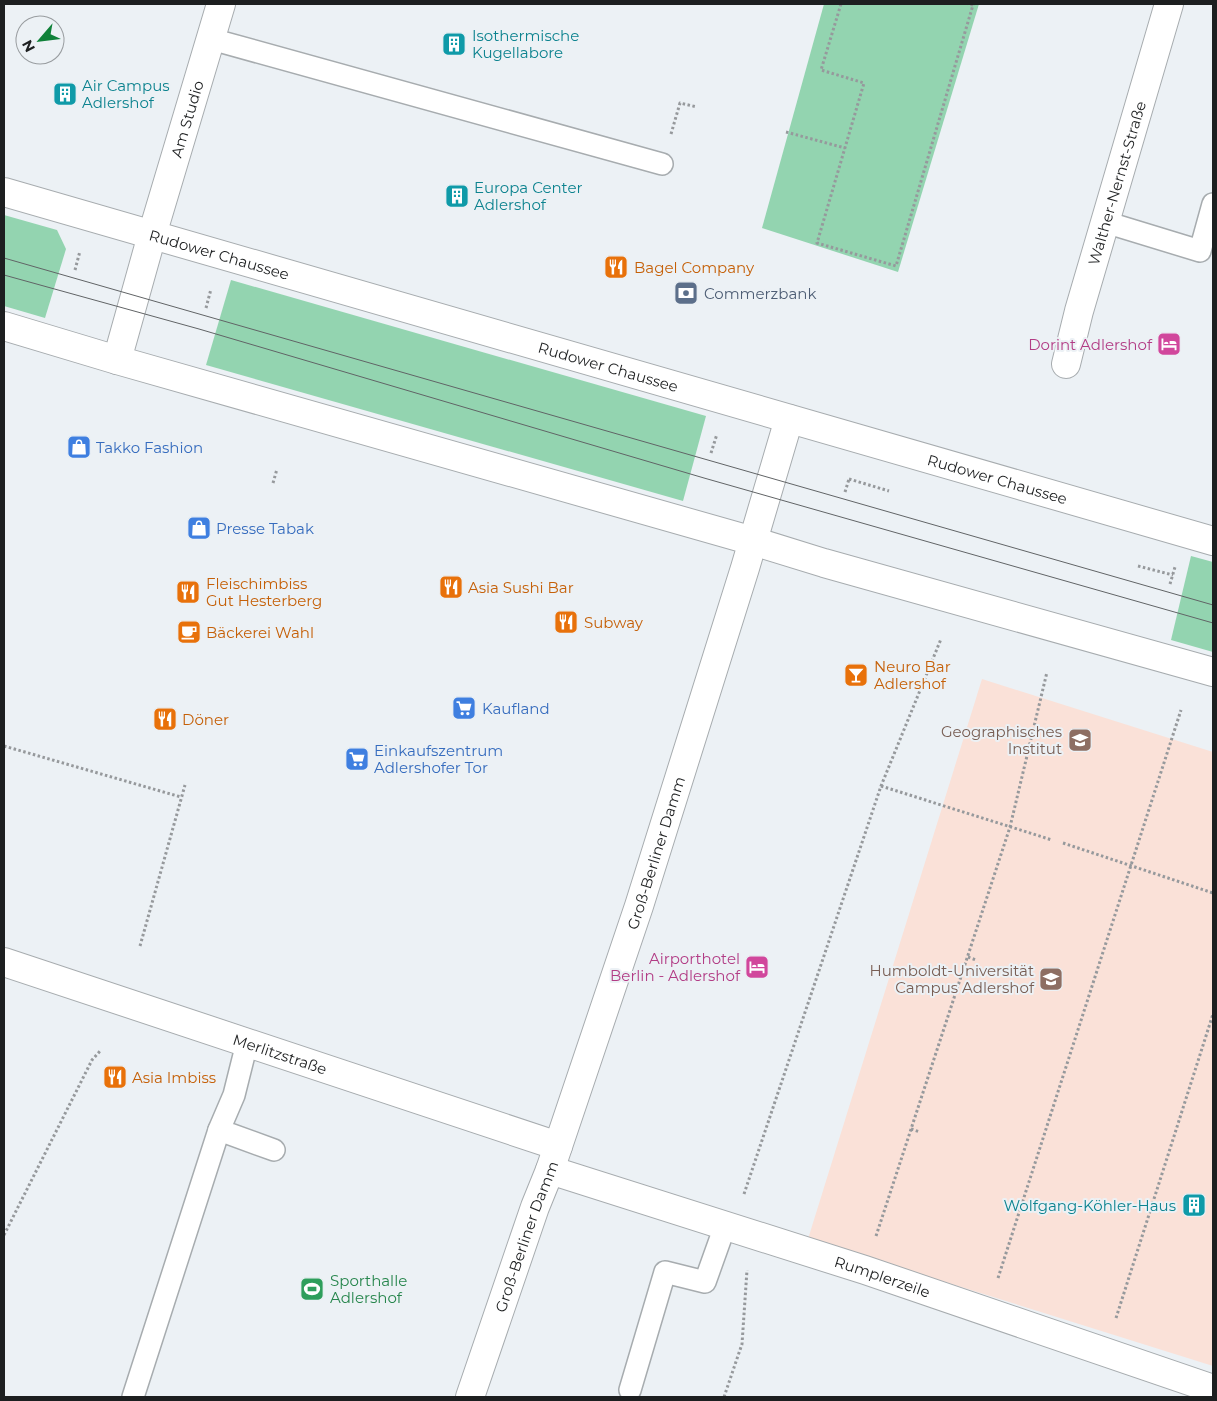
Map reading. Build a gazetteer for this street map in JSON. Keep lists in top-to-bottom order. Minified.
{"streets":{"main road":["Am Studio","Walther-Nernst-Straße","Rudower Chaussee","Groß-Berliner Damm","Merlitzstraße","Rumplerzeile"]},"crossings":[["Am Studio","Rudower Chaussee"],["Rudower Chaussee","Groß-Berliner Damm"],["Groß-Berliner Damm","Merlitzstraße"],["Groß-Berliner Damm","Rumplerzeile"],["Merlitzstraße","Rumplerzeile"]],"places":{"building":["Isothermische Kugellabore","Air Campus Adlershof","Europa Center Adlershof","Wolfgang-Köhler-Haus"],"restaurant":["Bagel Company","Asia Sushi Bar","Fleischimbiss Gut Hesterberg","Subway","Döner","Asia Imbiss"],"bank":["Commerzbank"],"hotel":["Dorint Adlershof","Airporthotel Berlin - Adlershof"],"shop":["Takko Fashion","Presse Tabak"],"cafe":["Bäckerei Wahl"],"bar":["Neuro Bar Adlershof"],"supermarket":["Kaufland","Einkaufszentrum Adlershofer Tor"],"school or university":["Geographisches Institut","Humboldt-Universität Campus Adlershof"],"sports":["Sporthalle Adlershof"]},"north":"bottom left"}
